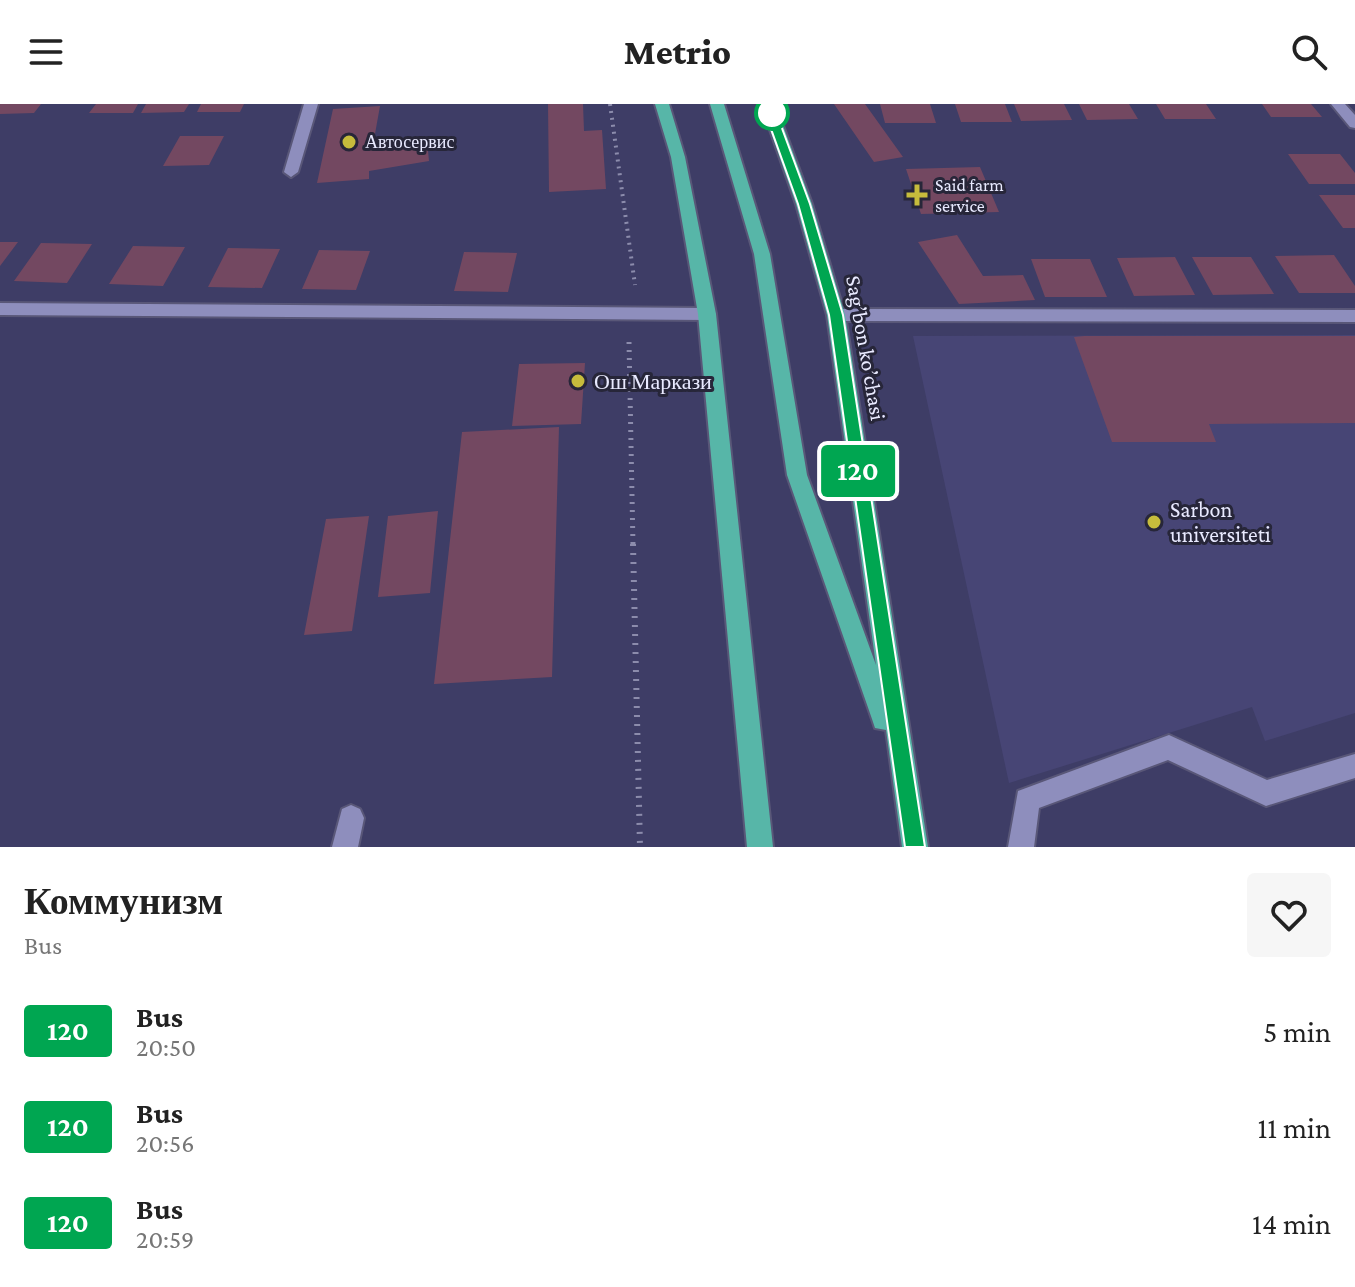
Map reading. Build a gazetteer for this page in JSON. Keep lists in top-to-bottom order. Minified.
{"streets":{"main road":["Sag’bon ko’chasi"]},"places":{"other":["Автосервис","Ош Маркази","Sarbon universiteti"],"health":["Said farm service"]},"lines":["bus line 120"],"page":{"header":"Metrio","on_map":"120","heading":["Коммунизм","Bus"],"list":[{"mark":"120","name":"Bus","note":"20:50","value":"5 min"},{"mark":"120","name":"Bus","note":"20:56","value":"11 min"},{"mark":"120","name":"Bus","note":"20:59","value":"14 min"}]}}
